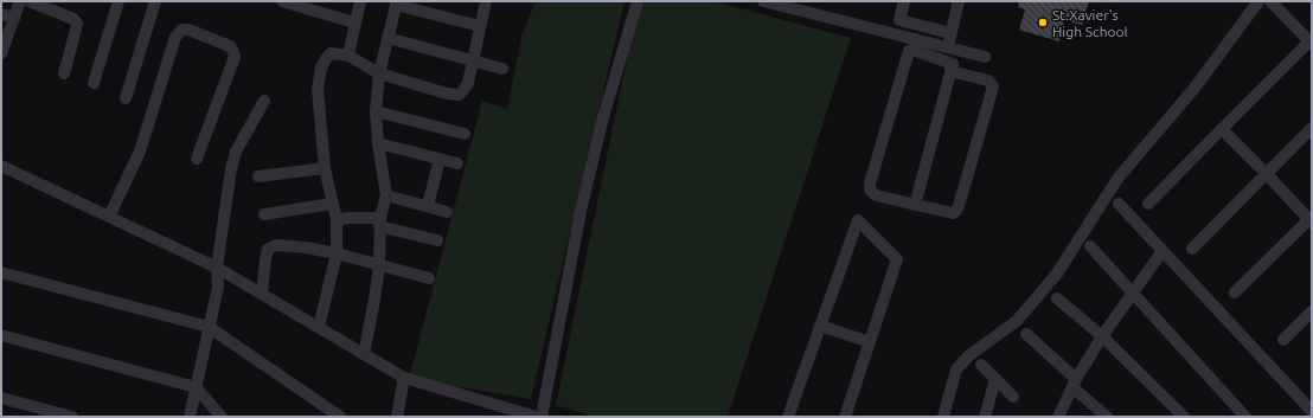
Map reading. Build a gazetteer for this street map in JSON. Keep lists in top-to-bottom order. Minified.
{"places":["St.Xavier's High School"]}
